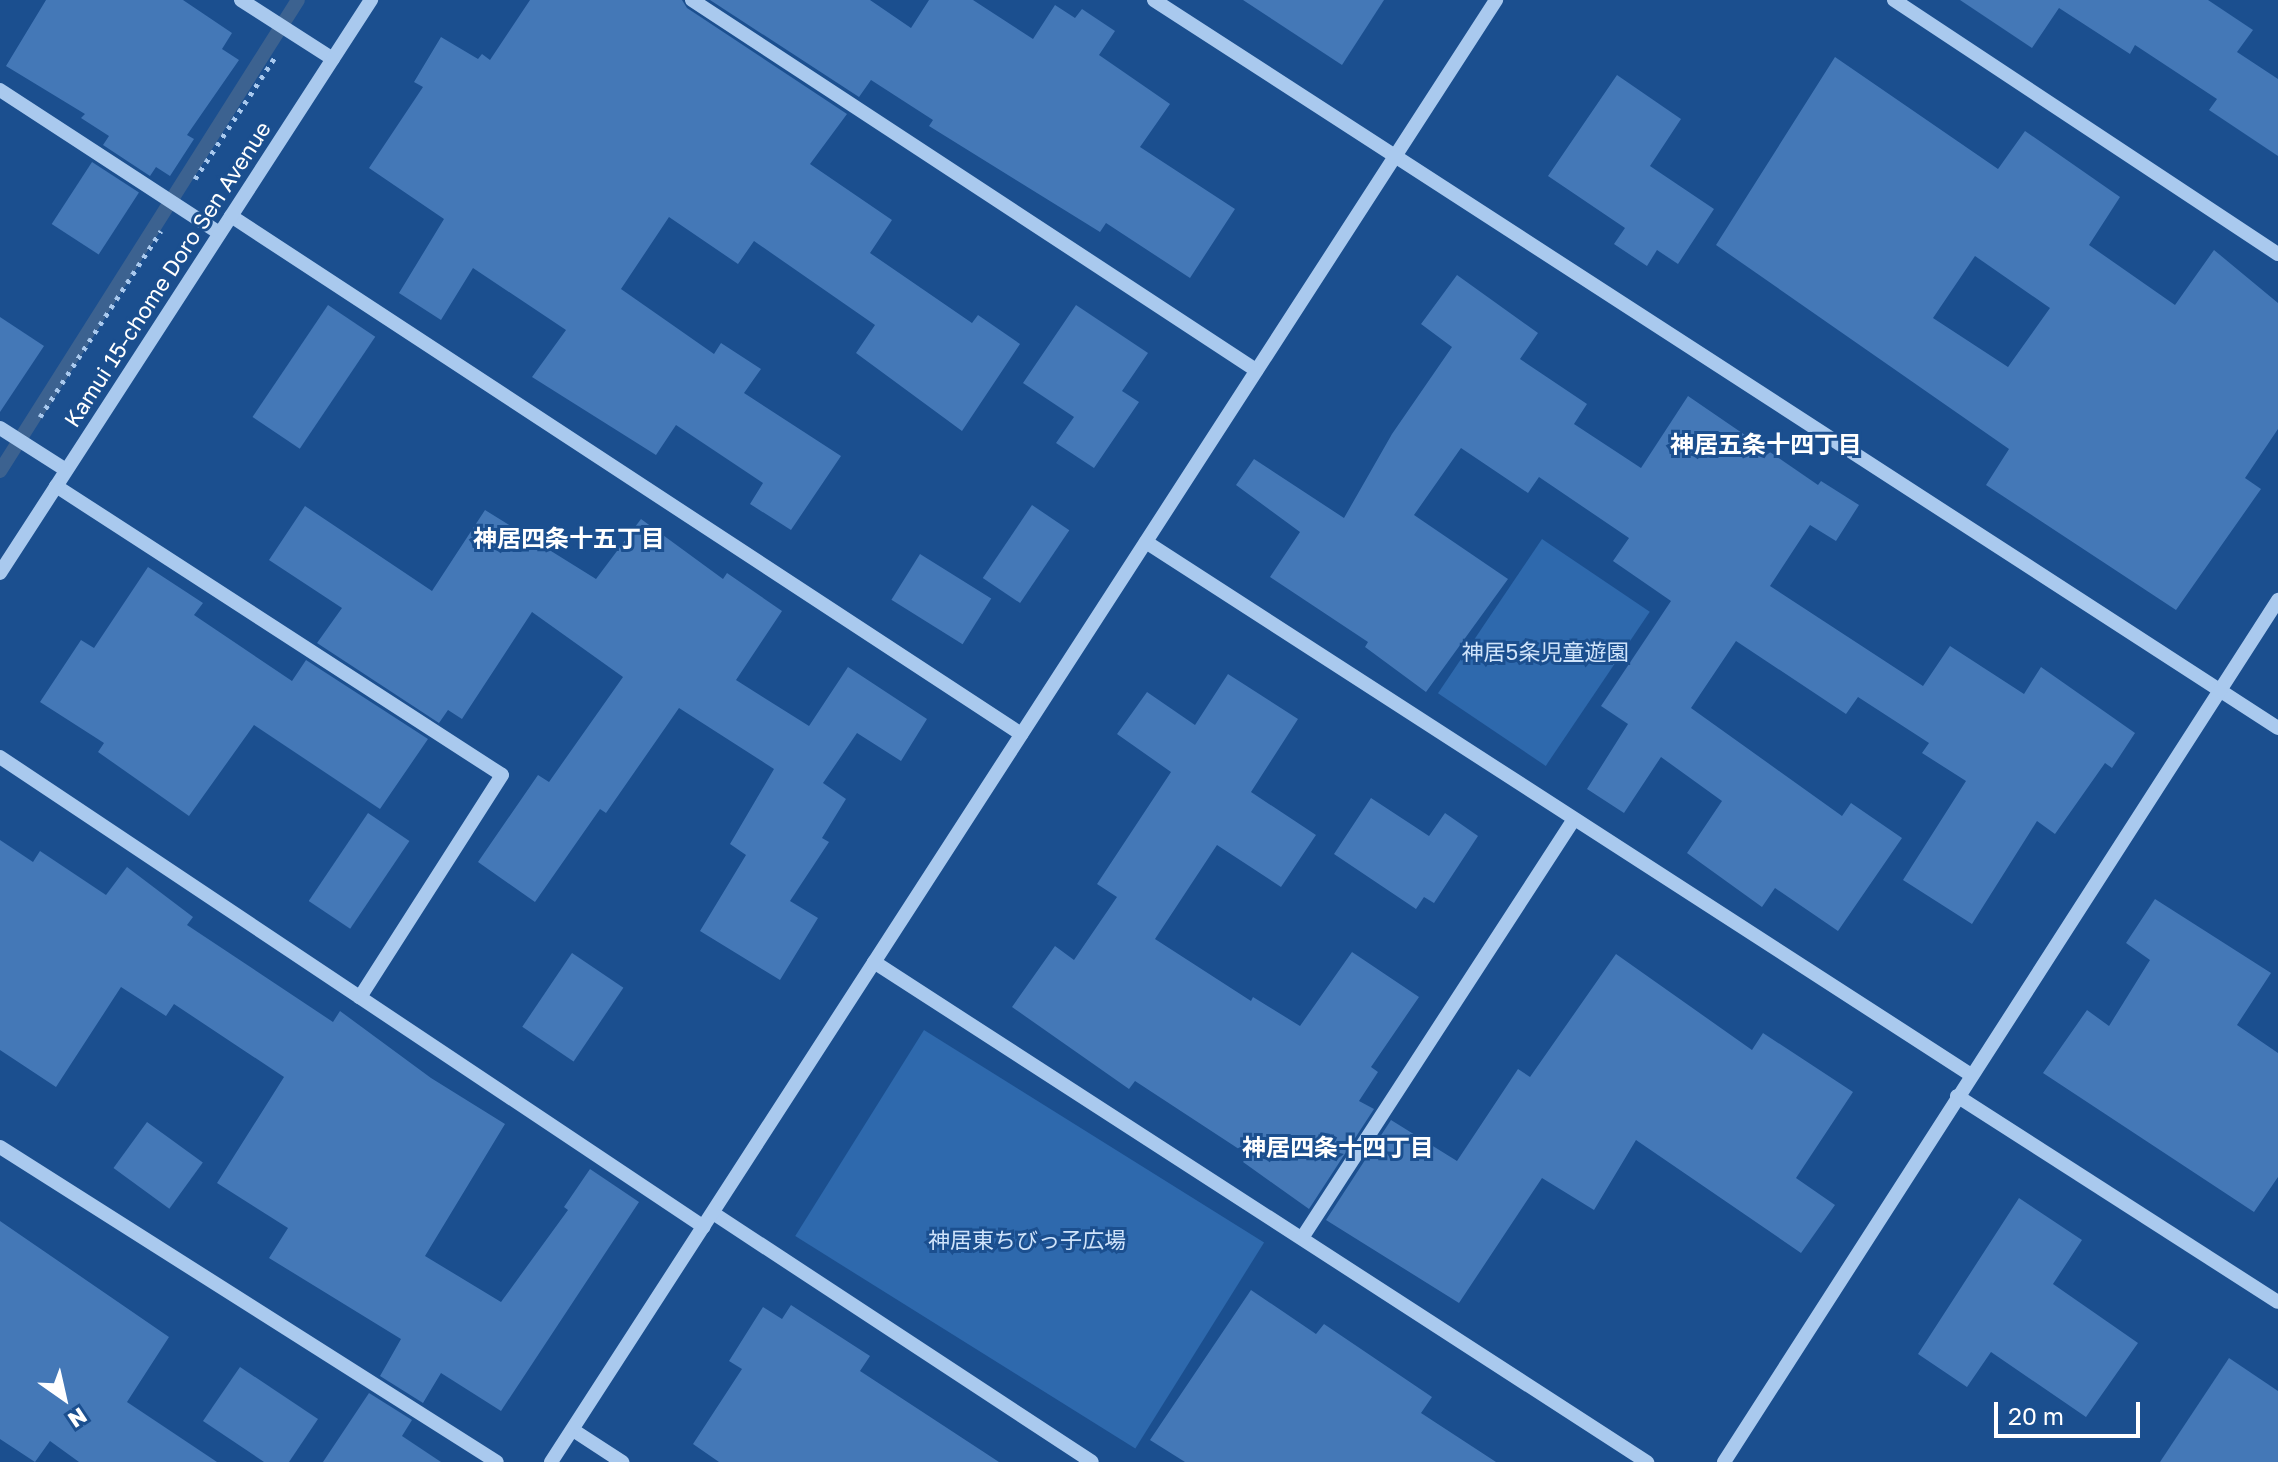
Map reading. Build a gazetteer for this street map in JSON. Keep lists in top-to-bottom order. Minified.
{"streets":{"street":["Kamui 15-chome Doro Sen Avenue"]},"districts":["神居五条十四丁目","神居四条十五丁目","神居四条十四丁目"],"parks":["神居5条児童遊園","神居東ちびっ子広場"],"scale_bar":"20 m","north":"bottom right"}
